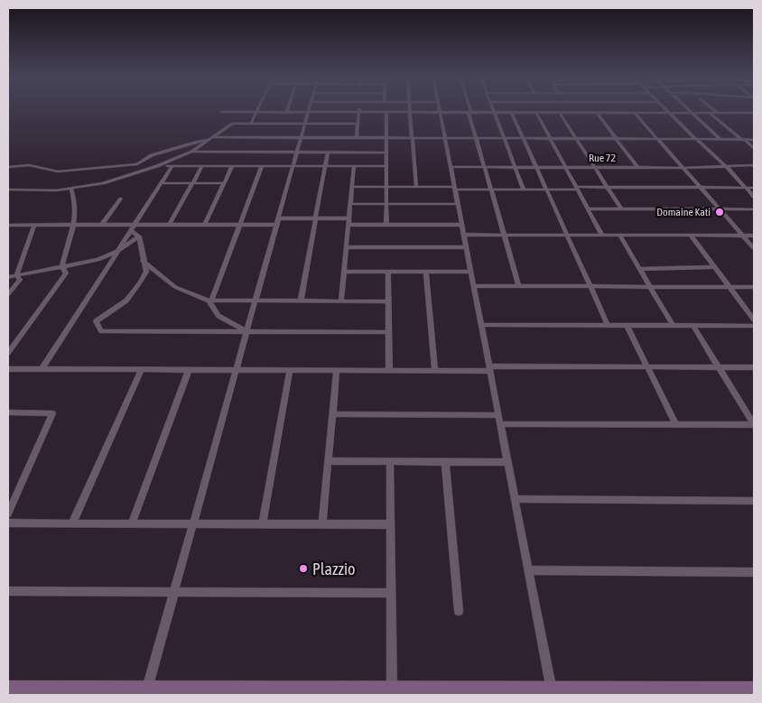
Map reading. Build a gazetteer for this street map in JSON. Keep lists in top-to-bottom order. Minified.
{"streets":{"street":["Rue 72"]},"places":["Domaine Kati","Plazzio"]}
